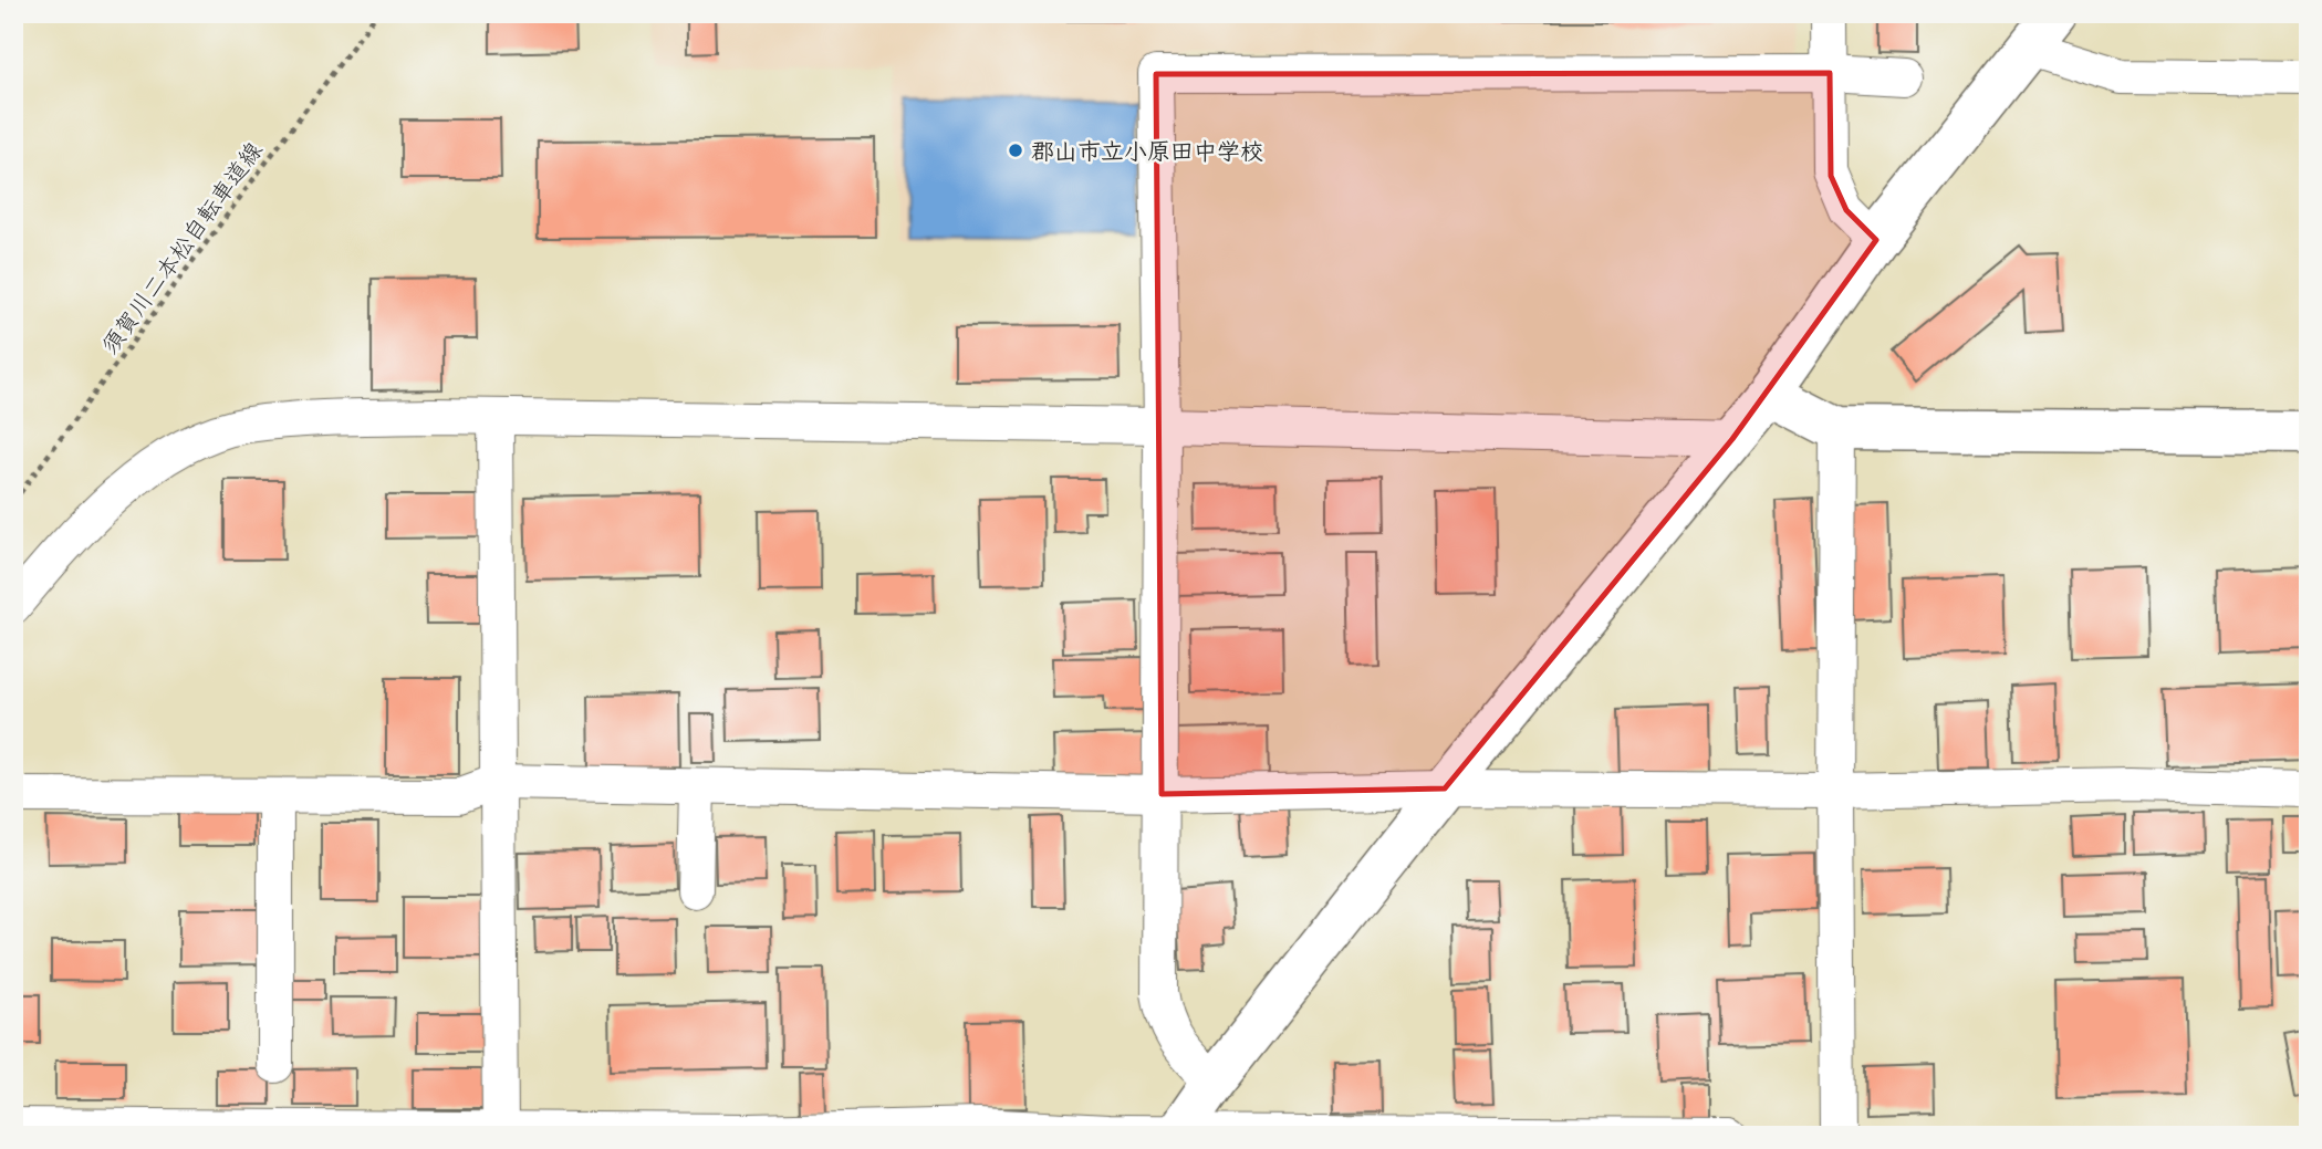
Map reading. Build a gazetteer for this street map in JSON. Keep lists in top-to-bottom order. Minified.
{"streets":{"path":["須賀川二本松自転車道線"]},"places":["郡山市立小原田中学校"]}
